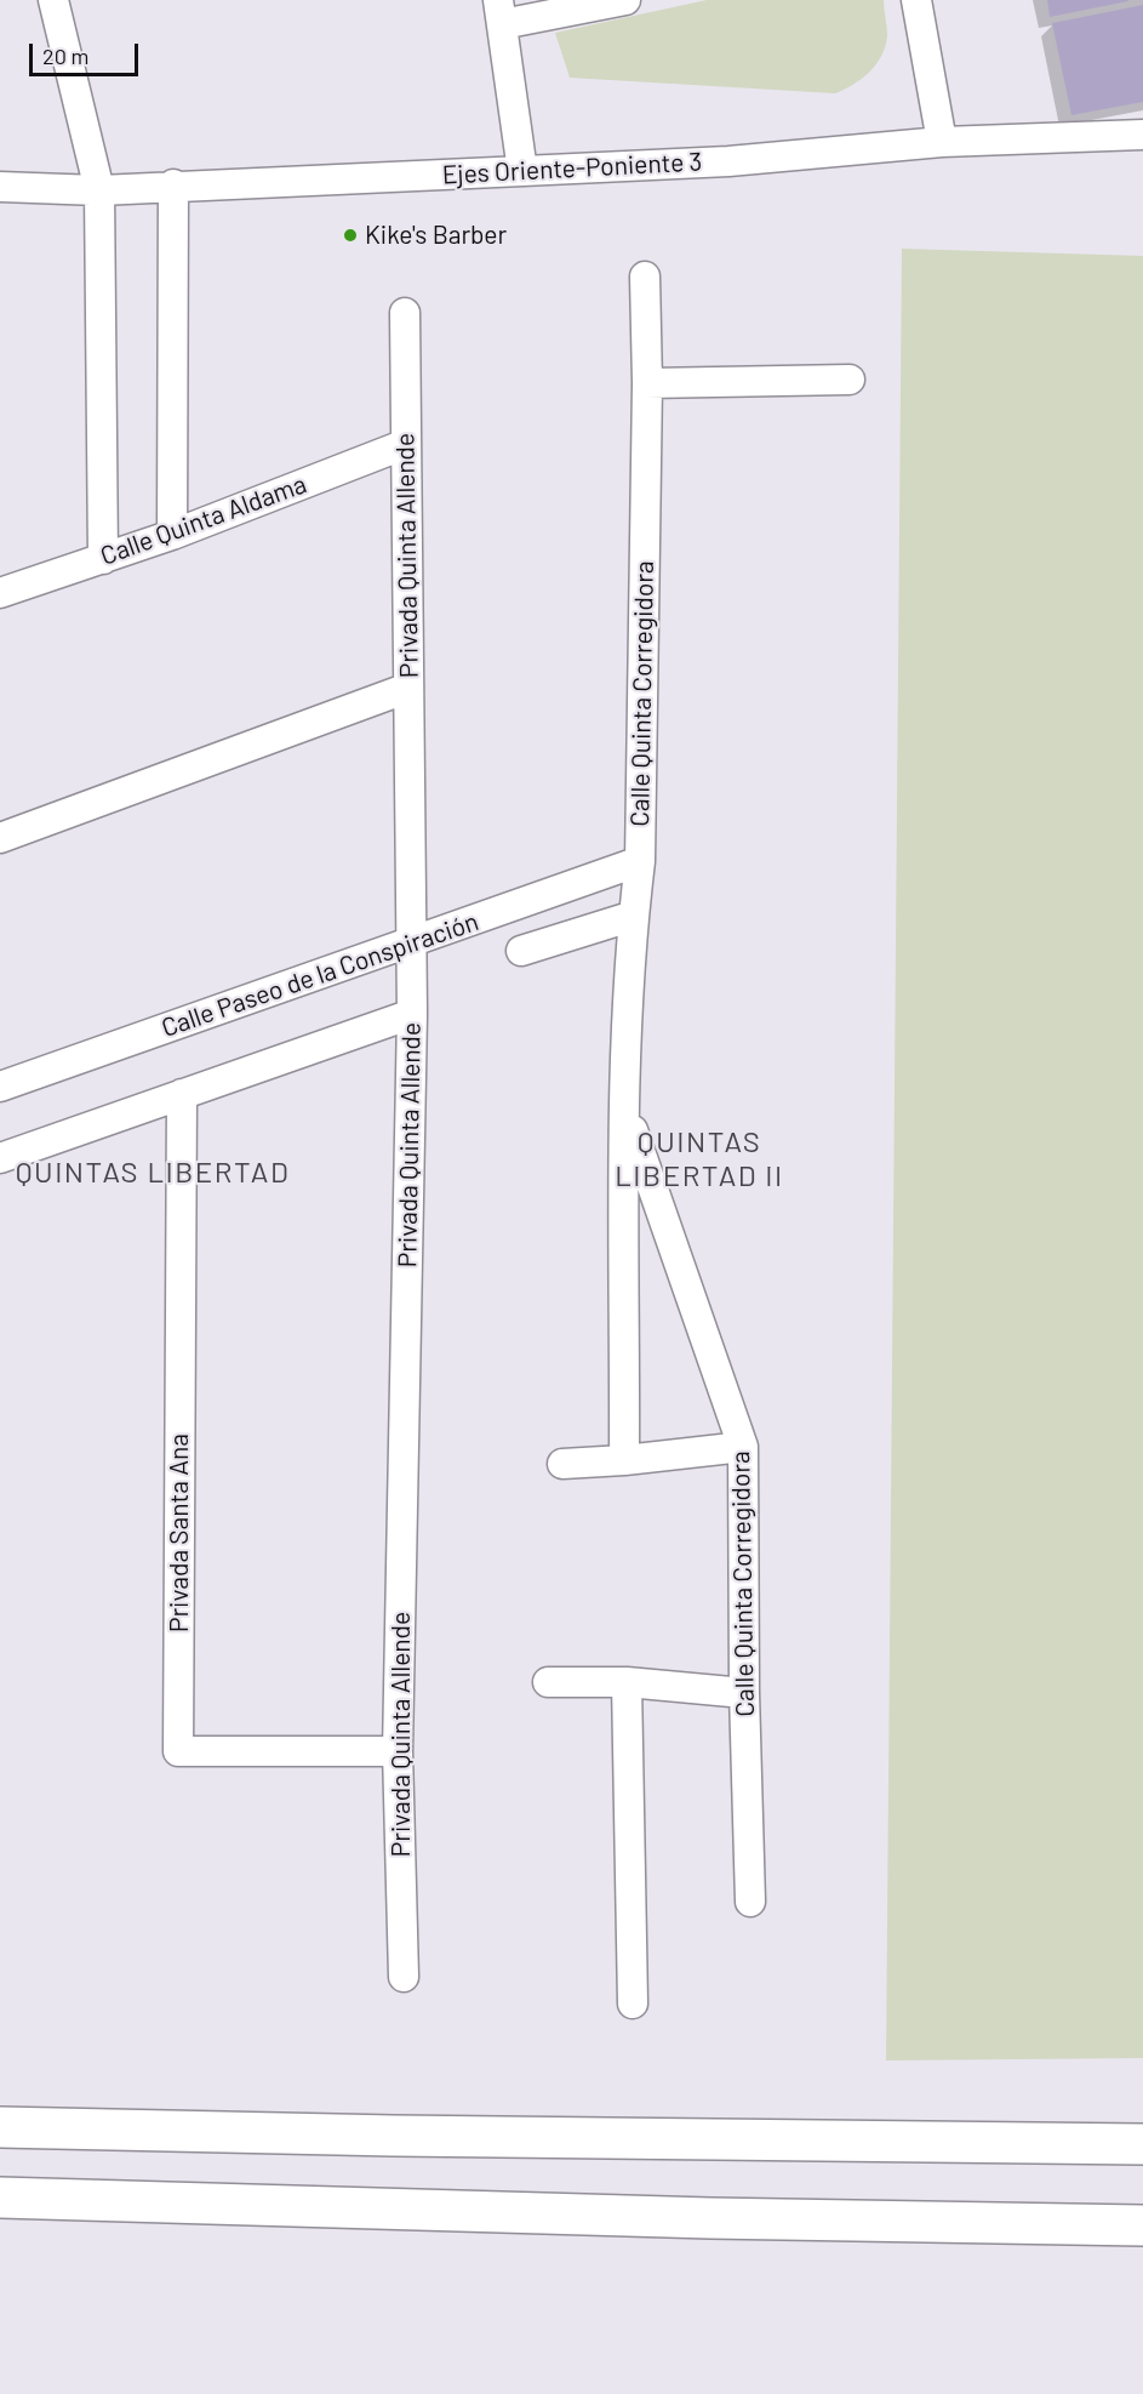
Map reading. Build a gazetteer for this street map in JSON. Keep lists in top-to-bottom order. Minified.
{"streets":{"street":["Ejes Oriente-Poniente 3","Calle Quinta Aldama","Privada Quinta Allende","Calle Quinta Corregidora","Calle Paseo de la Conspiración","Privada Santa Ana"]},"crossings":[["Calle Quinta Aldama","Privada Quinta Allende"],["Privada Quinta Allende","Calle Paseo de la Conspiración"],["Privada Quinta Allende","Privada Santa Ana"],["Calle Quinta Corregidora","Calle Paseo de la Conspiración"]],"districts":["QUINTAS LIBERTAD II","QUINTAS LIBERTAD"],"places":["Kike's Barber"],"scale_bar":"20 m"}
